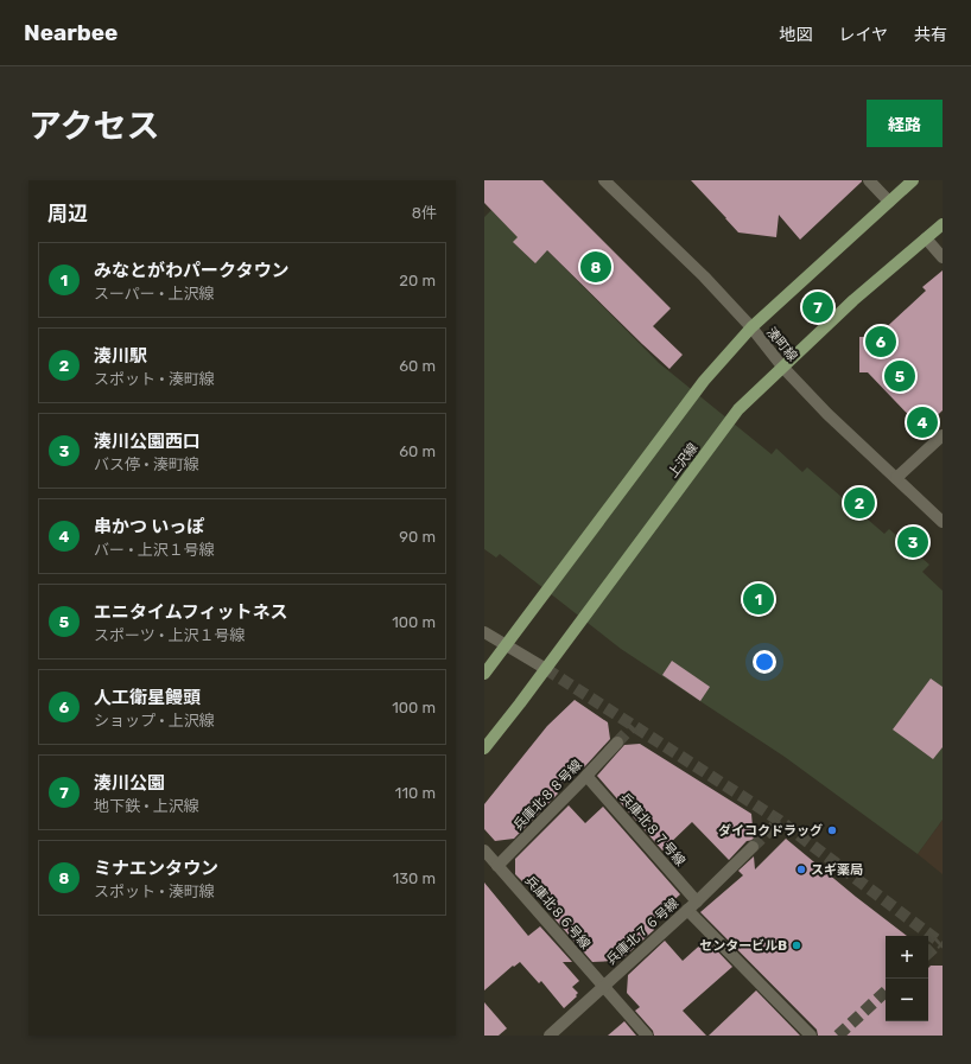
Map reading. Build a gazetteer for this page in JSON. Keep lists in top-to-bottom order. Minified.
{"streets":{"main road":["上沢線"],"street":["湊町線","兵庫北８８号線","兵庫北８７号線","兵庫北８６号線","兵庫北７６号線"]},"crossings":[["湊町線","上沢線"],["兵庫北８８号線","兵庫北８７号線"],["兵庫北８８号線","兵庫北８６号線"],["兵庫北８７号線","兵庫北７６号線"],["兵庫北８６号線","兵庫北７６号線"]],"places":["ダイコクドラッグ","スギ薬局","センタービルB"],"page":{"header":"Nearbee","nav":["地図","レイヤ","共有"],"title":"アクセス","buttons":"経路","heading":["周辺","8件"],"list":[{"mark":"1","name":"みなとがわパークタウン","note":"スーパー · 上沢線","value":"20 m"},{"mark":"2","name":"湊川駅","note":"スポット · 湊町線","value":"60 m"},{"mark":"3","name":"湊川公園西口","note":"バス停 · 湊町線","value":"60 m"},{"mark":"4","name":"串かつ いっぽ","note":"バー · 上沢１号線","value":"90 m"},{"mark":"5","name":"エニタイムフィットネス","note":"スポーツ · 上沢１号線","value":"100 m"},{"mark":"6","name":"人工衛星饅頭","note":"ショップ · 上沢線","value":"100 m"},{"mark":"7","name":"湊川公園","note":"地下鉄 · 上沢線","value":"110 m"},{"mark":"8","name":"ミナエンタウン","note":"スポット · 湊町線","value":"130 m"}],"pins":["8","7","6","5","4","2","3","1"],"map_buttons":["+","−"]}}
